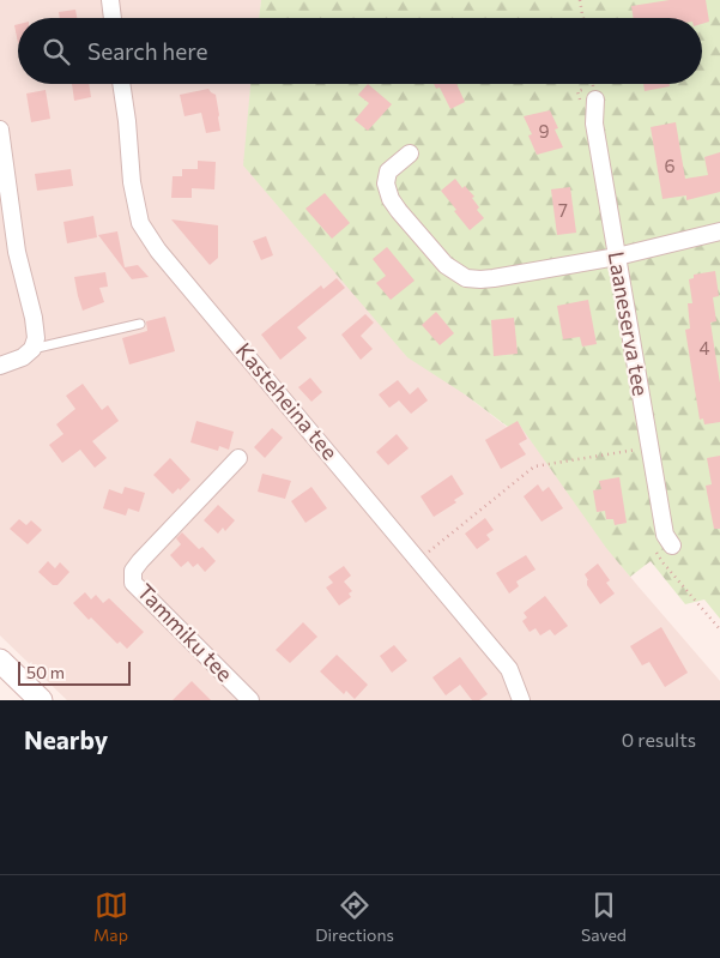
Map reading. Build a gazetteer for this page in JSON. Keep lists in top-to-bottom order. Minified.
{"streets":{"street":["Laaneserva tee","Kasteheina tee","Tammiku tee"]},"house_numbers":["9","6","7","4"],"scale_bar":"50 m","page":{"search":"Search here","scale":"50 m","heading":["Nearby","0 results"],"nav":["Map","Directions","Saved"]}}
